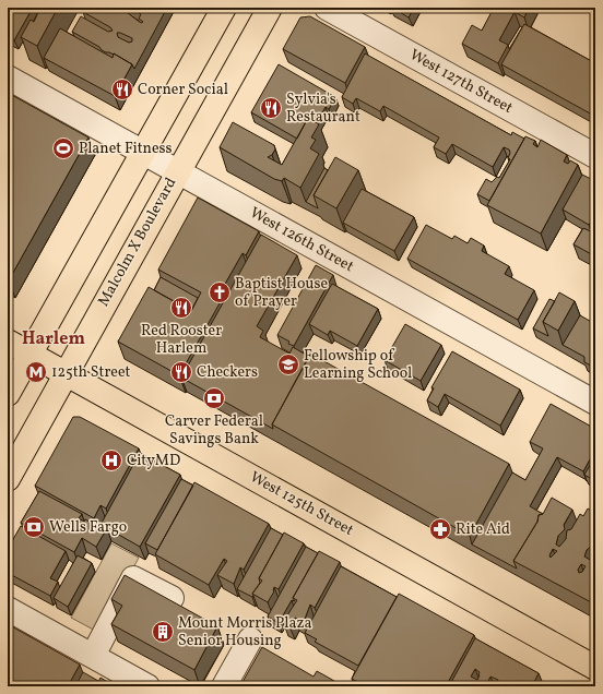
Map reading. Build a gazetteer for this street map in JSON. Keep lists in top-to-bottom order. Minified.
{"streets":{"main road":["Malcolm X Boulevard","West 125th Street"],"street":["West 127th Street","West 126th Street"]},"crossings":[["West 126th Street","Malcolm X Boulevard"],["Malcolm X Boulevard","West 125th Street"]],"districts":["Harlem"],"places":{"restaurant":["Corner Social","Sylvia's Restaurant","Red Rooster Harlem","Checkers"],"sports":["Planet Fitness"],"church":["Baptist House of Prayer"],"school or university":["Fellowship of Learning School"],"metro station":["125th Street"],"bank":["Carver Federal Savings Bank","Wells Fargo"],"hospital":["CityMD"],"pharmacy":["Rite Aid"],"building":["Mount Morris Plaza Senior Housing"]}}
